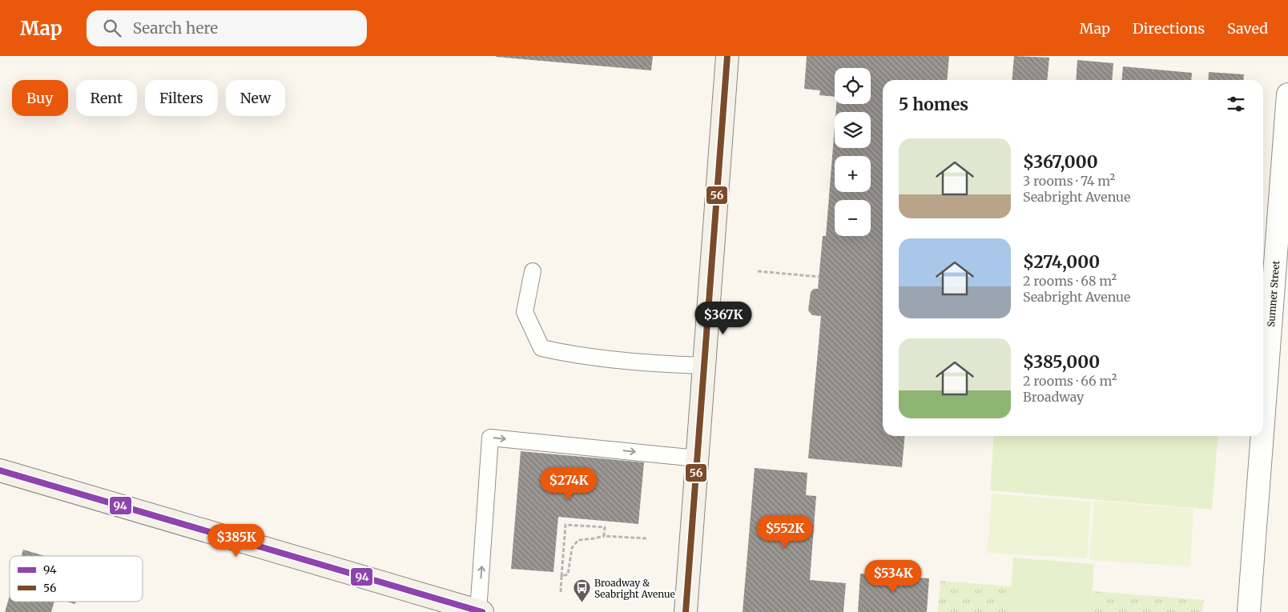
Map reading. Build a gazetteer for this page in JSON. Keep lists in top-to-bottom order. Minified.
{"streets":{"street":["Sumner Street"]},"places":{"bus stop":["Broadway & Seabright Avenue"]},"lines":["transit line 56","transit line 94"],"legend":["94","56"],"page":{"header":"Map","search":"Search here","nav":["Map","Directions","Saved"],"map_buttons":["+","−"],"chip":["Buy","Rent","Filters","New"],"heading":"5 homes","list":[{"name":"$367,000","note":"3 rooms · 74 m² · Seabright Avenue"},{"name":"$274,000","note":"2 rooms · 68 m² · Seabright Avenue"},{"name":"$385,000","note":"2 rooms · 66 m² · Broadway"}],"price":["$367K","$274K","$552K","$385K","$534K"]}}
